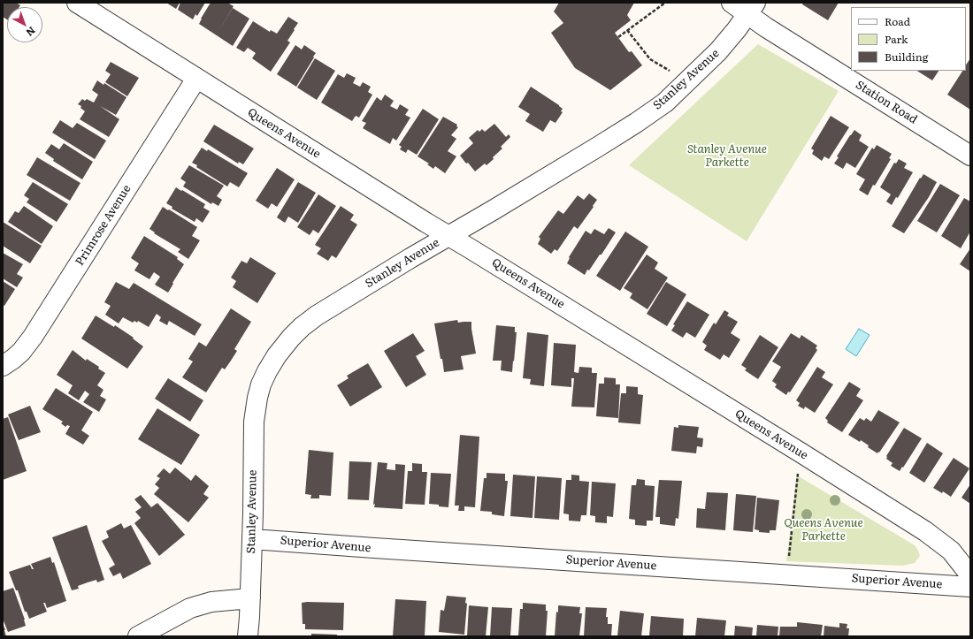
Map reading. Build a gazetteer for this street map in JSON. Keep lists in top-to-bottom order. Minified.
{"streets":{"street":["Stanley Avenue","Station Road","Queens Avenue","Primrose Avenue","Superior Avenue"]},"crossings":[["Stanley Avenue","Station Road"],["Stanley Avenue","Queens Avenue"],["Stanley Avenue","Superior Avenue"],["Queens Avenue","Primrose Avenue"]],"parks":["Stanley Avenue Parkette","Queens Avenue Parkette"],"legend":["Road","Park","Building"],"north":"bottom right"}
